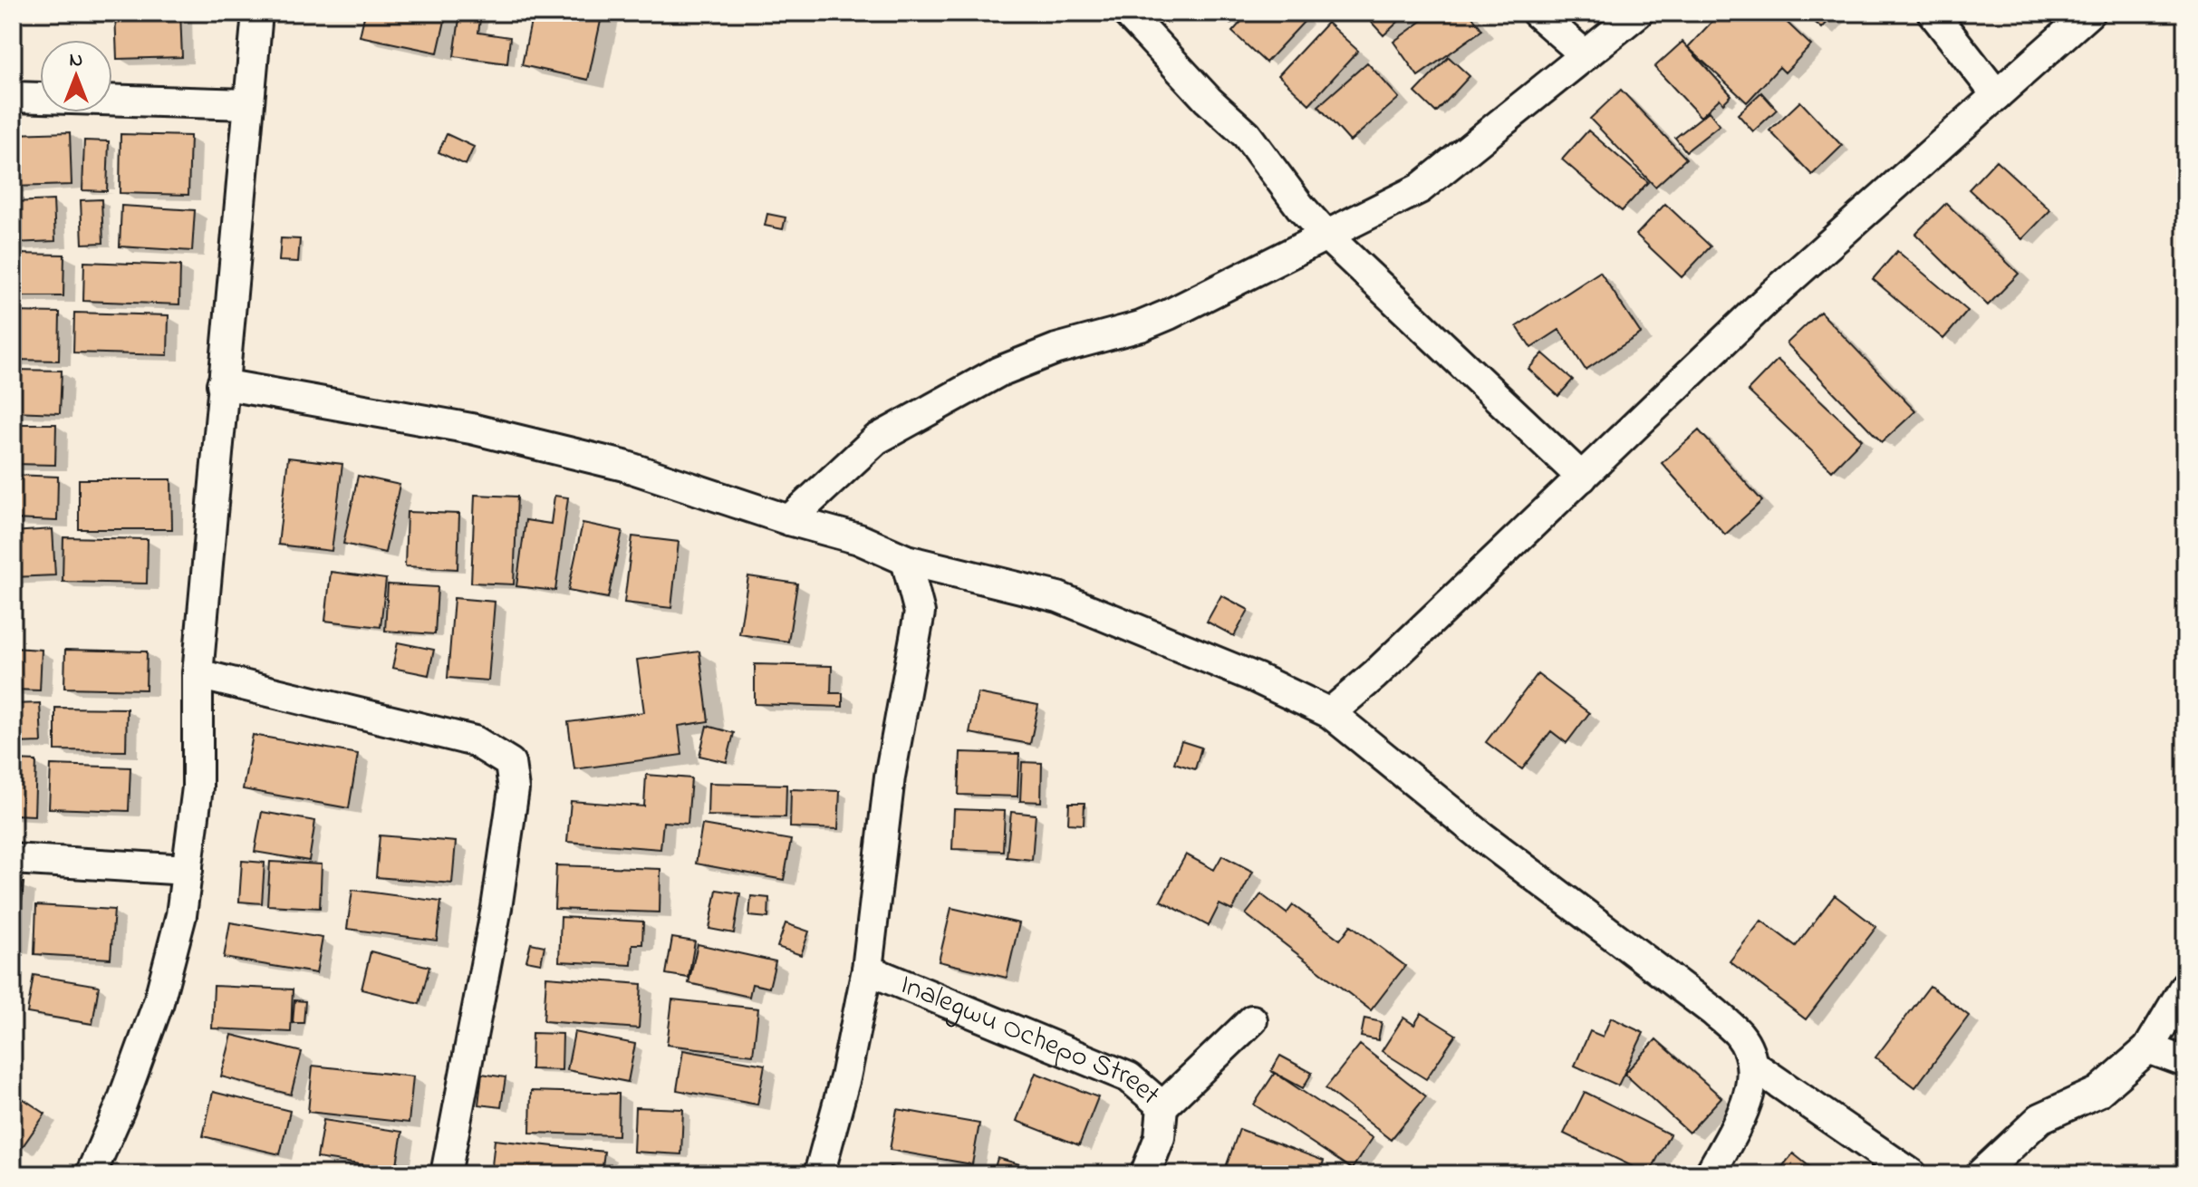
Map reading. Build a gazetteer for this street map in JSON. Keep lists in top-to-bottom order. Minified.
{"streets":{"street":["Inalegwu Ochepo Street"]},"north":"top"}
